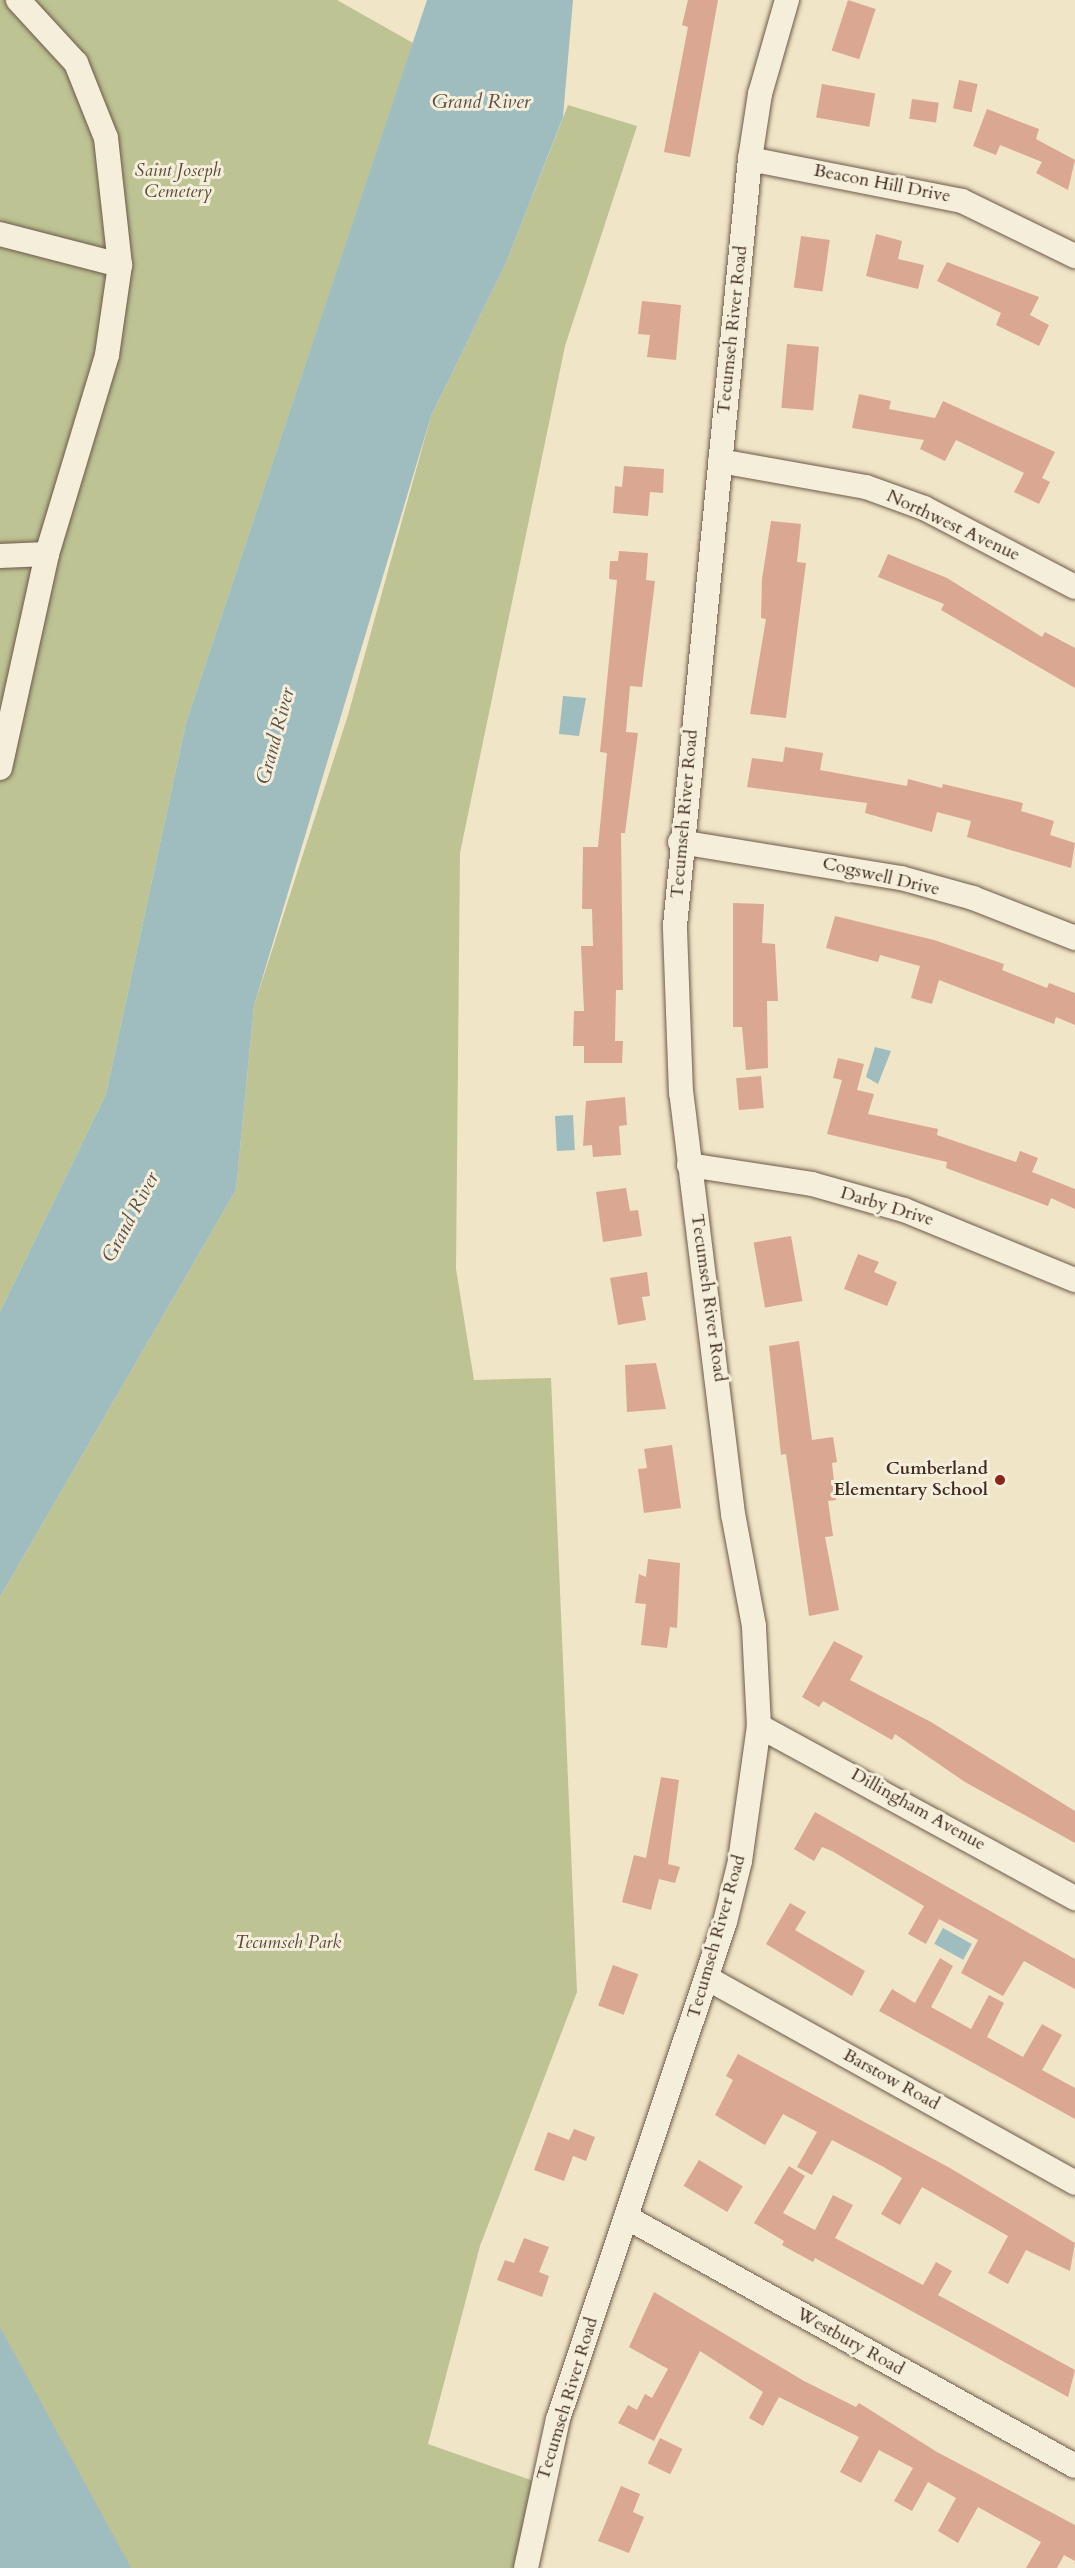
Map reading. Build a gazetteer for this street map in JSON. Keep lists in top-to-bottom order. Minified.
{"streets":{"street":["Beacon Hill Drive","Tecumseh River Road","Northwest Avenue","Cogswell Drive","Darby Drive","Dillingham Avenue","Barstow Road","Westbury Road"]},"crossings":[["Beacon Hill Drive","Tecumseh River Road"],["Tecumseh River Road","Northwest Avenue"],["Tecumseh River Road","Cogswell Drive"],["Tecumseh River Road","Darby Drive"],["Tecumseh River Road","Dillingham Avenue"],["Tecumseh River Road","Barstow Road"],["Tecumseh River Road","Westbury Road"]],"water":["Grand River"],"parks":["Saint Joseph Cemetery","Tecumseh Park"],"places":["Cumberland Elementary School"]}
